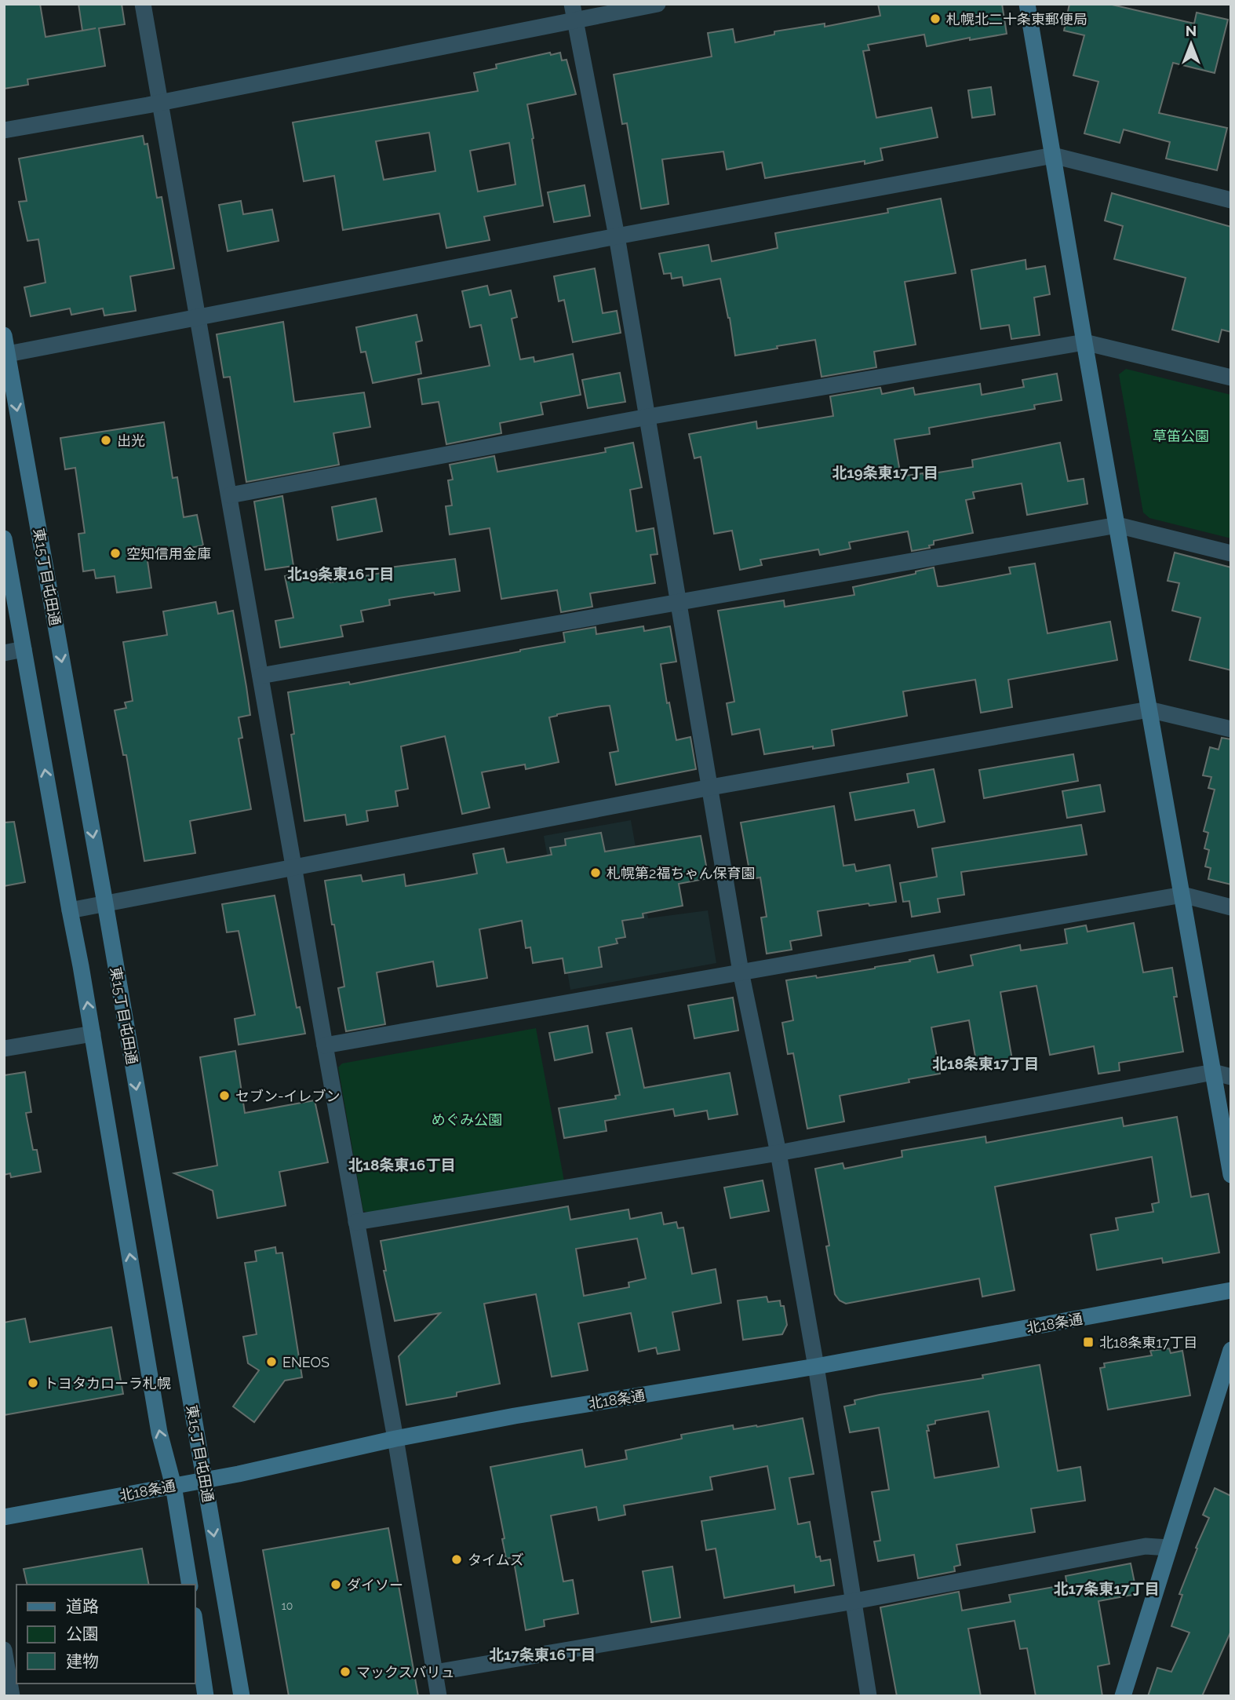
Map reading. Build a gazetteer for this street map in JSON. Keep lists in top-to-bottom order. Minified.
{"streets":{"street":["東15丁目屯田通","北18条通"]},"crossings":[["東15丁目屯田通","北18条通"]],"districts":["北19条東17丁目","北19条東16丁目","北18条東17丁目","北18条東16丁目","北17条東17丁目","北17条東16丁目"],"parks":["草笛公園","めぐみ公園"],"places":{"other":["札幌北二十条東郵便局","出光","空知信用金庫","札幌第2福ちゃん保育園","セブン-イレブン","ENEOS","トヨタカローラ札幌","タイムズ","ダイソー","マックスバリュ"],"transit":["北18条東17丁目"]},"house_numbers":["10"],"legend":["道路","公園","建物"],"north":"top"}
